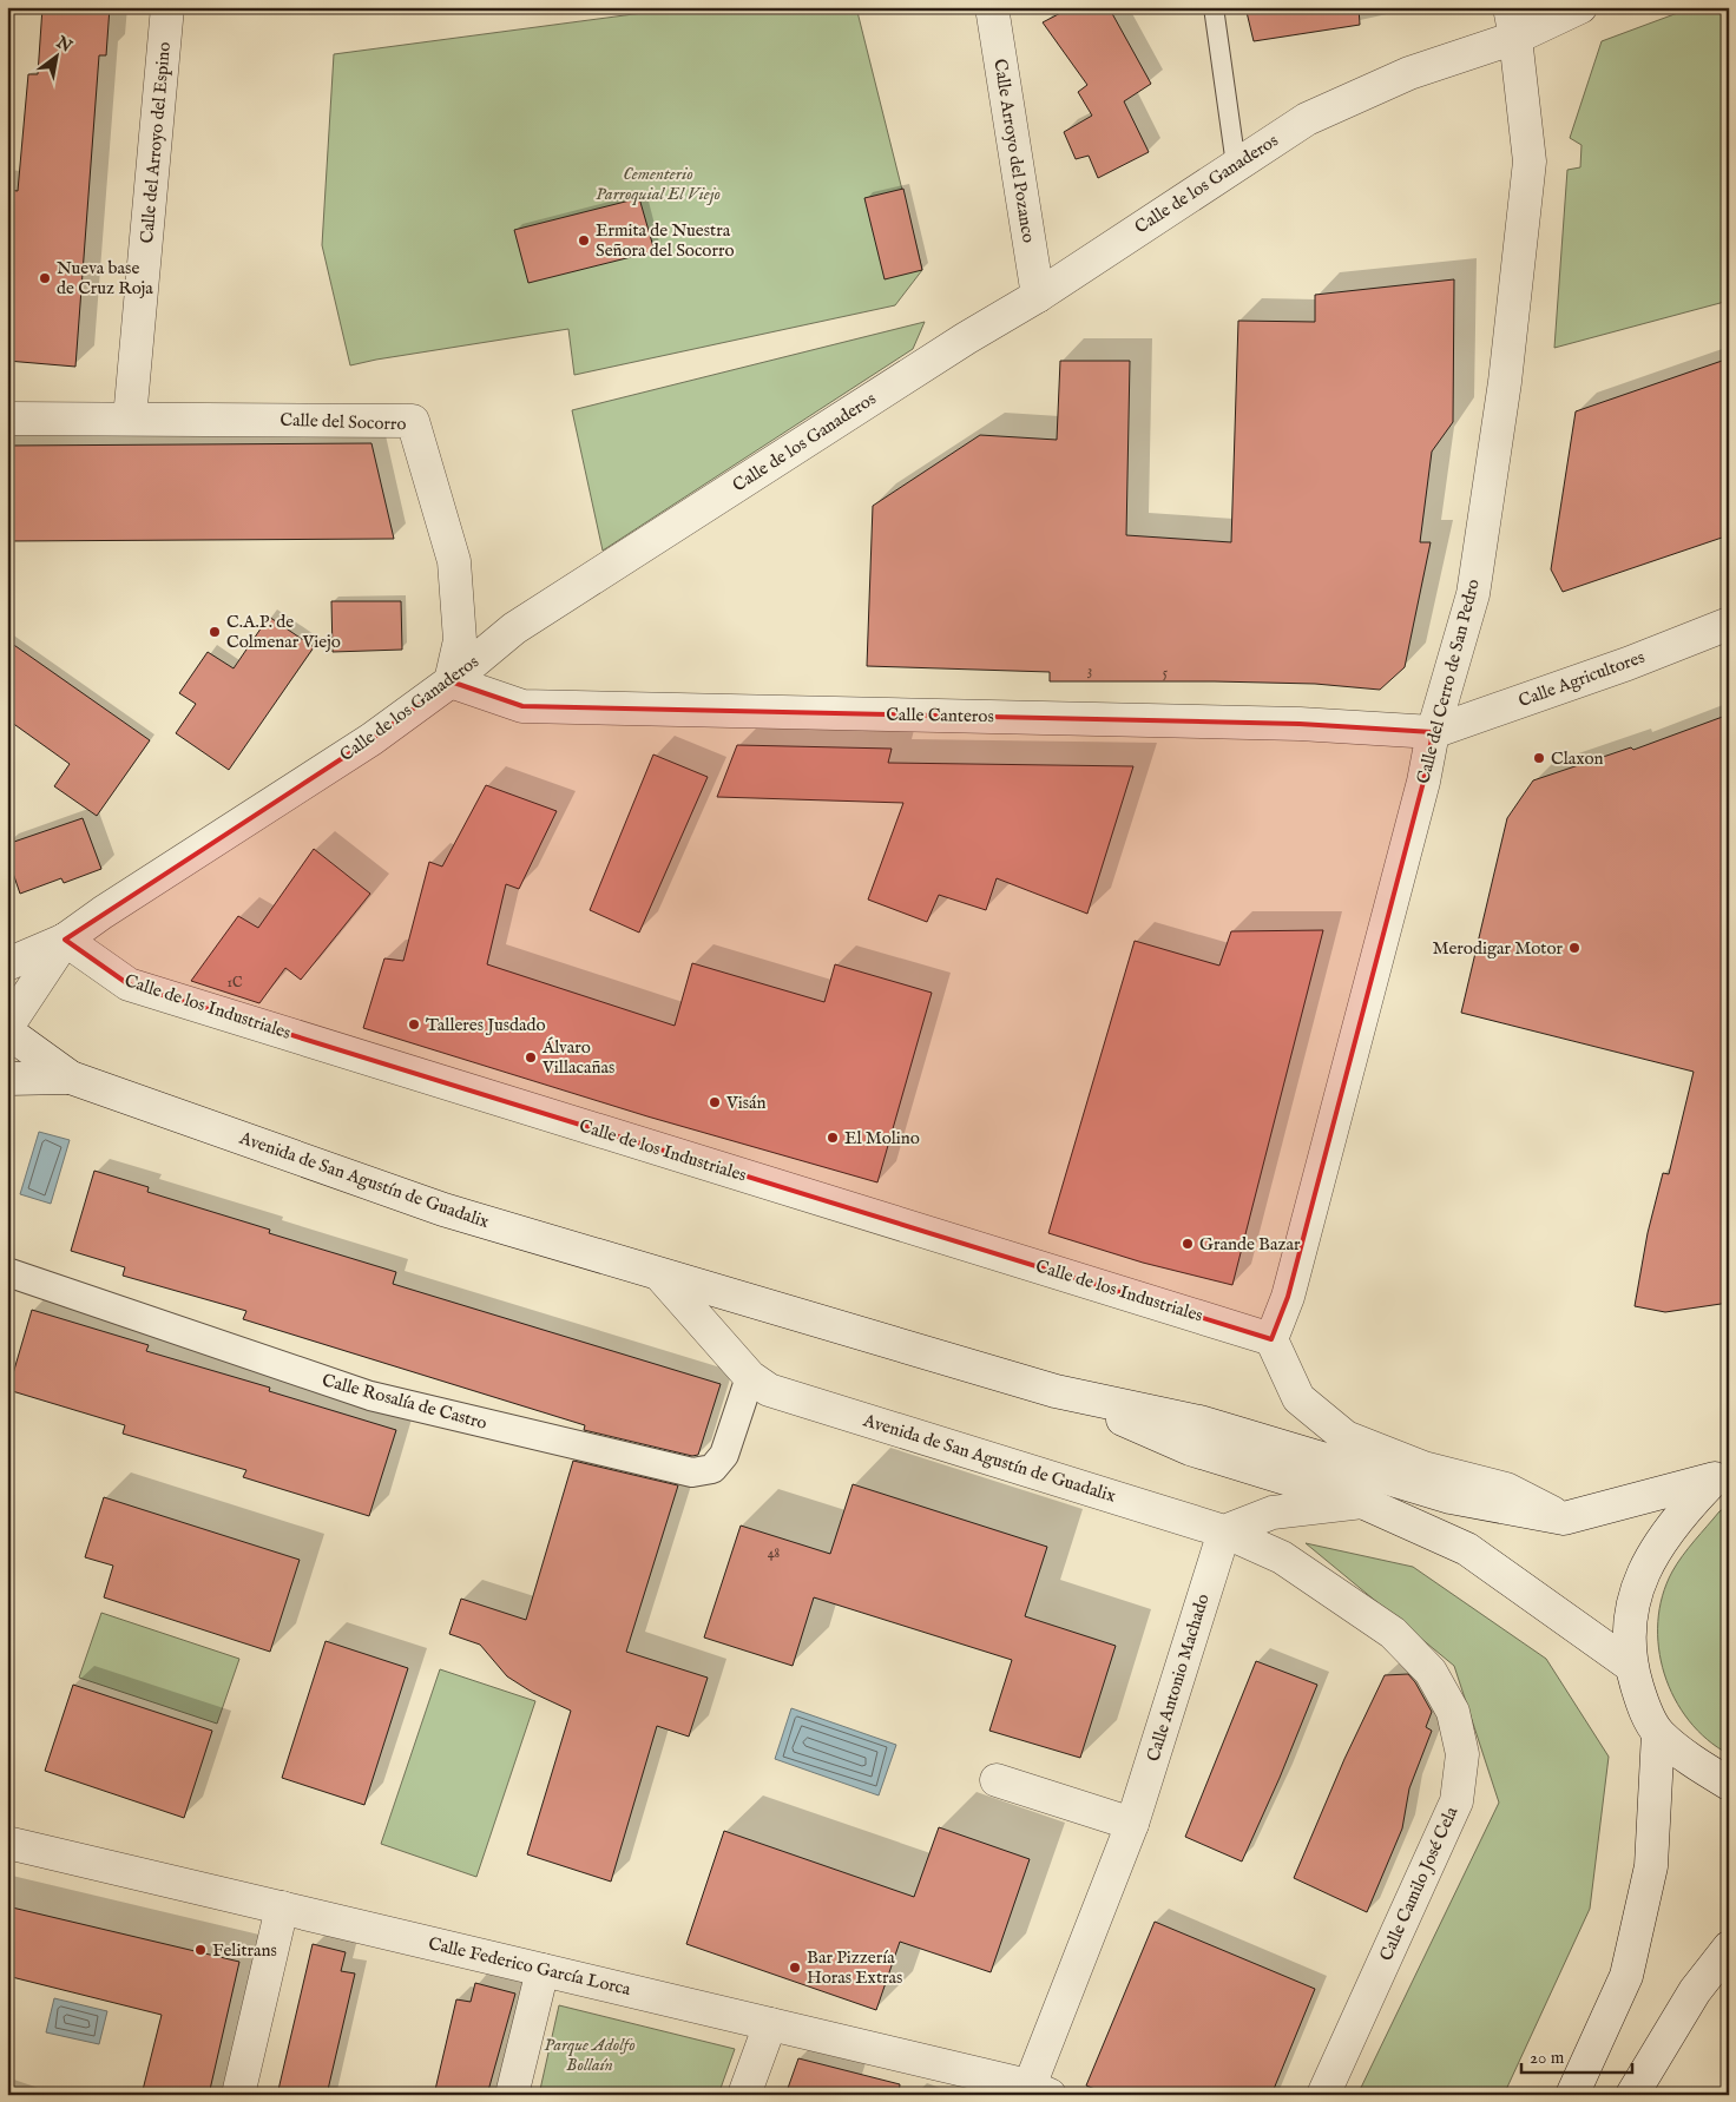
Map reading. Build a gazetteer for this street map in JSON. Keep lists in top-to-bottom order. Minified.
{"streets":{"street":["Calle del Arroyo del Espino","Calle Arroyo del Pozanco","Calle de los Ganaderos","Calle del Socorro","Calle Agricultores","Calle del Cerro de San Pedro","Calle Canteros","Calle de los Industriales","Avenida de San Agustín de Guadalix","Calle Rosalía de Castro","Calle Antonio Machado","Calle Camilo José Cela","Calle Federico García Lorca"]},"crossings":[["Calle del Arroyo del Espino","Calle del Socorro"],["Calle Arroyo del Pozanco","Calle de los Ganaderos"],["Calle de los Ganaderos","Calle del Socorro"],["Calle de los Ganaderos","Calle del Cerro de San Pedro"],["Calle de los Ganaderos","Calle Canteros"],["Calle de los Ganaderos","Calle de los Industriales"],["Calle del Socorro","Calle Canteros"],["Calle Agricultores","Calle del Cerro de San Pedro"],["Calle Agricultores","Calle Canteros"],["Calle del Cerro de San Pedro","Calle Canteros"],["Calle del Cerro de San Pedro","Calle de los Industriales"],["Avenida de San Agustín de Guadalix","Calle Rosalía de Castro"],["Avenida de San Agustín de Guadalix","Calle Antonio Machado"],["Avenida de San Agustín de Guadalix","Calle Camilo José Cela"],["Calle Antonio Machado","Calle Camilo José Cela"],["Calle Antonio Machado","Calle Federico García Lorca"]],"parks":["Cementerio Parroquial El Viejo","Parque Adolfo Bollaín"],"places":["Ermita de Nuestra Señora del Socorro","Nueva base de Cruz Roja","C.A.P. de Colmenar Viejo","Claxon","Merodigar Motor","Talleres Jusdado","Álvaro Villacañas","Visán","El Molino","Grande Bazar","Felitrans","Bar Pizzería Horas Extras"],"house_numbers":["3","5","1C","48"],"scale_bar":"20 m","north":"top right"}
